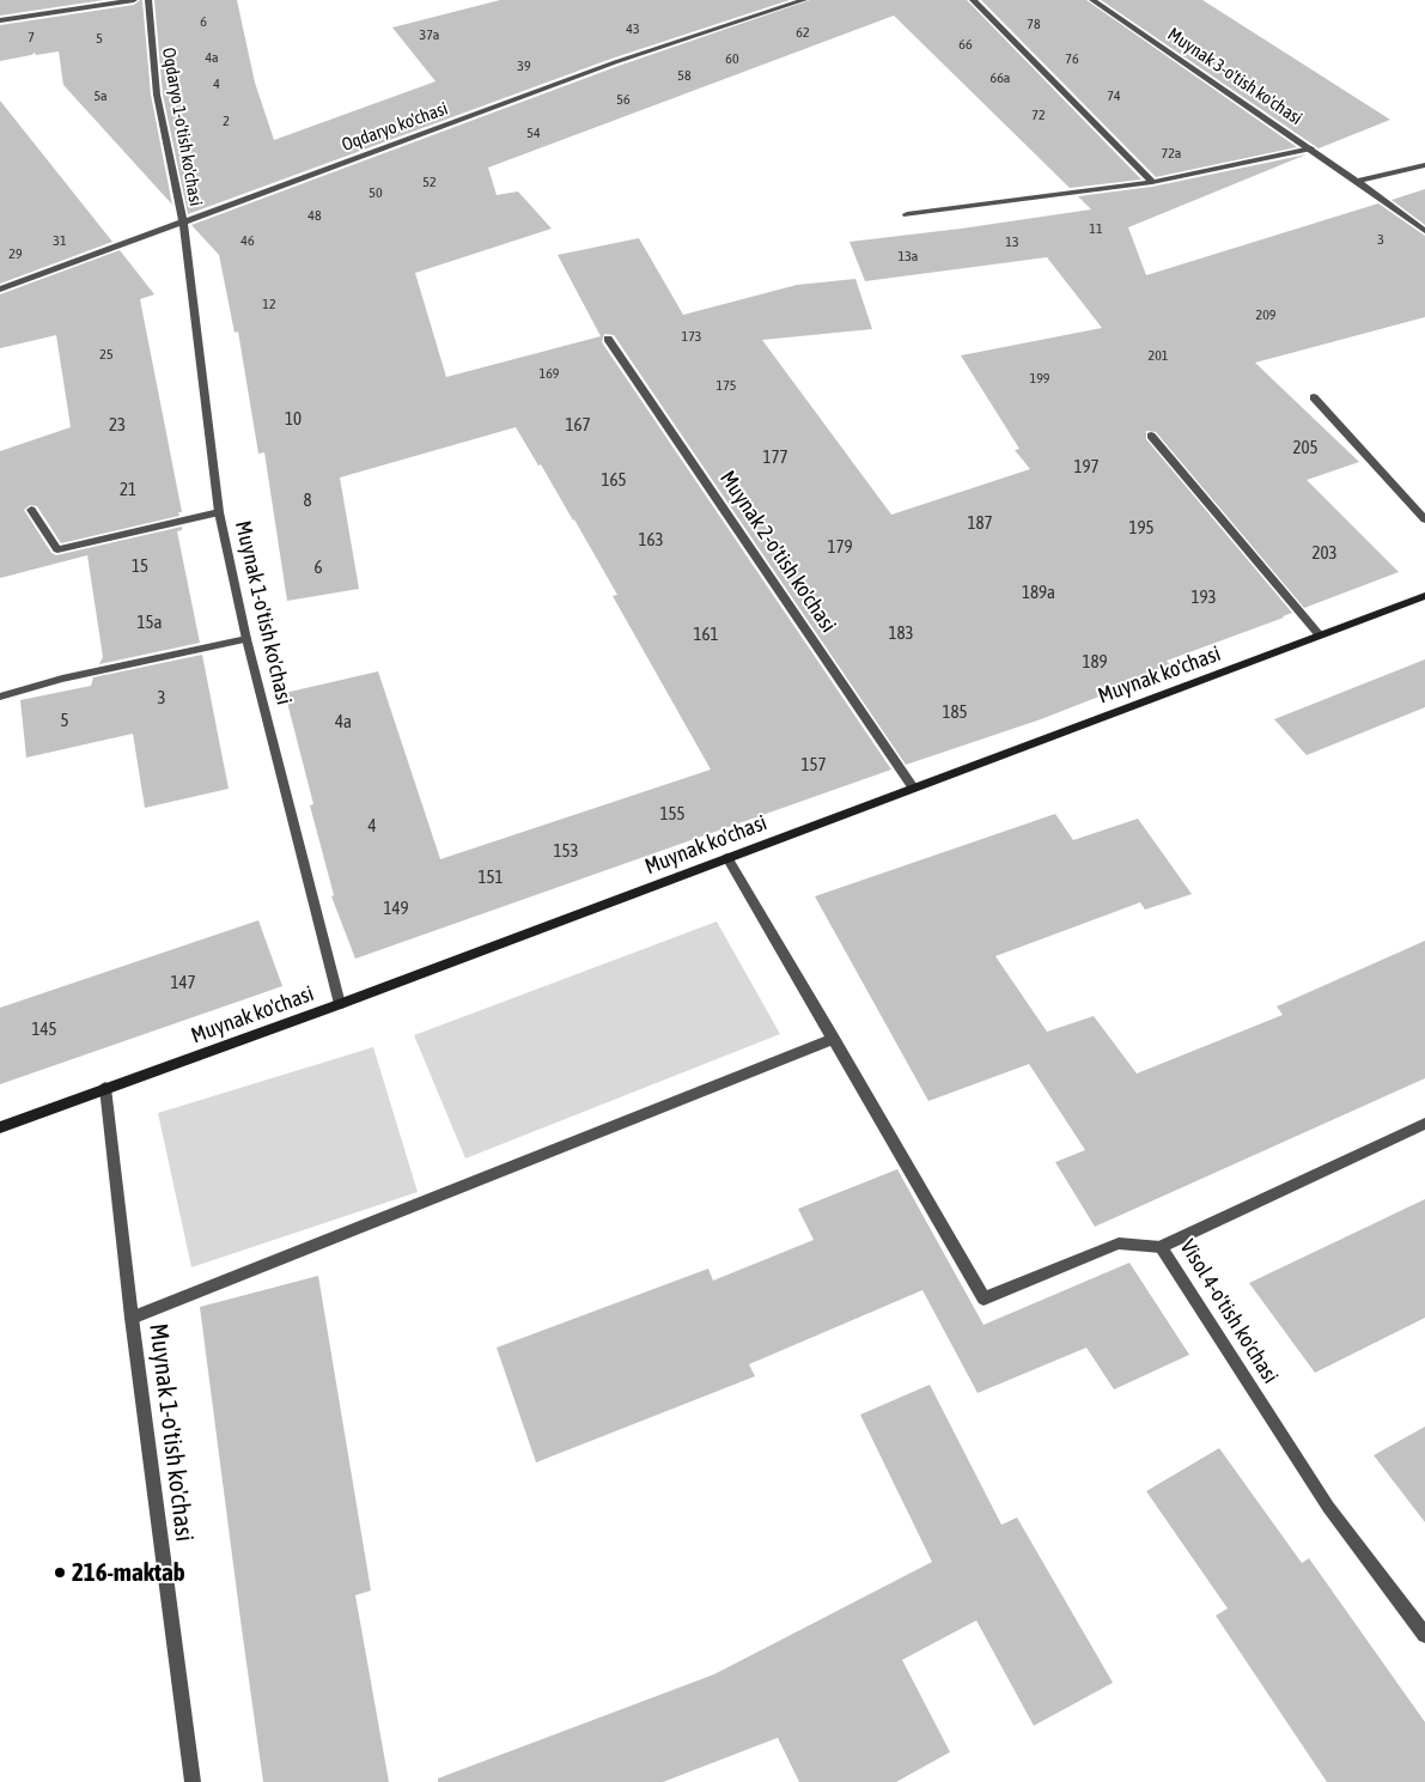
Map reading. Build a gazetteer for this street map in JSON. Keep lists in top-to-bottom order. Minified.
{"streets":{"street":["Muynak 3-o'tish ko'chasi","Oqdaryo 1-o'tish ko'chasi","Oqdaryo ko'chasi","Muynak 2-o'tish ko'chasi","Muynak 1-o'tish ko'chasi","Muynak ko'chasi","Visol 4-o'tish ko'chasi"]},"crossings":[["Oqdaryo 1-o'tish ko'chasi","Oqdaryo ko'chasi"],["Oqdaryo 1-o'tish ko'chasi","Muynak 1-o'tish ko'chasi"],["Oqdaryo ko'chasi","Muynak 1-o'tish ko'chasi"],["Muynak 2-o'tish ko'chasi","Muynak ko'chasi"],["Muynak 1-o'tish ko'chasi","Muynak ko'chasi"]],"places":["216-maktab"],"house_numbers":["6","78","43","62","37a","7","5","66","4a","60","76","39","58","66a","4","5a","74","56","72","2","54","72a","52","50","48","11","3","31","46","13","29","13a","12","209","173","25","201","169","199","175","10","23","167","205","177","197","165","21","8","187","195","163","179","203","15","6","189a","193","15a","183","161","189","3","185","5","4a","157","155","4","153","151","149","147","145"]}
